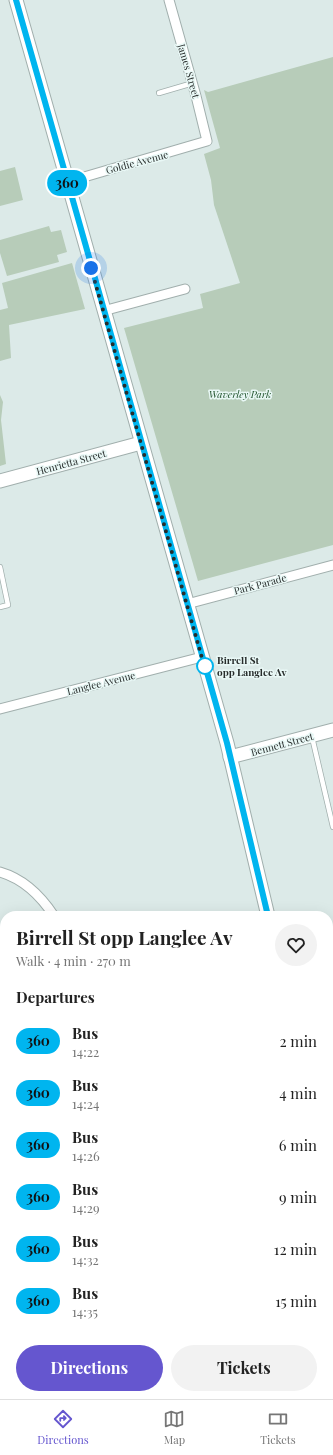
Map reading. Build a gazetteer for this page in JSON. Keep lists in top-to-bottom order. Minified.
{"streets":{"main road":["Henrietta Street","Bennett Street"],"street":["James Street","Goldie Avenue","Park Parade","Langlee Avenue"]},"crossings":[["James Street","Goldie Avenue"]],"parks":["Waverley Park"],"places":["Birrell St opp Langlee Av"],"lines":["bus line 360"],"page":{"on_map":"360","heading":[["Birrell St opp Langlee Av","Walk · 4 min · 270 m"],"Departures"],"list":[{"mark":"360","name":"Bus","note":"14:22","value":"2 min"},{"mark":"360","name":"Bus","note":"14:24","value":"4 min"},{"mark":"360","name":"Bus","note":"14:26","value":"6 min"},{"mark":"360","name":"Bus","note":"14:29","value":"9 min"},{"mark":"360","name":"Bus","note":"14:32","value":"12 min"},{"mark":"360","name":"Bus","note":"14:35","value":"15 min"}],"buttons":["Directions","Tickets"],"tabs":["Directions","Map","Tickets"]}}
